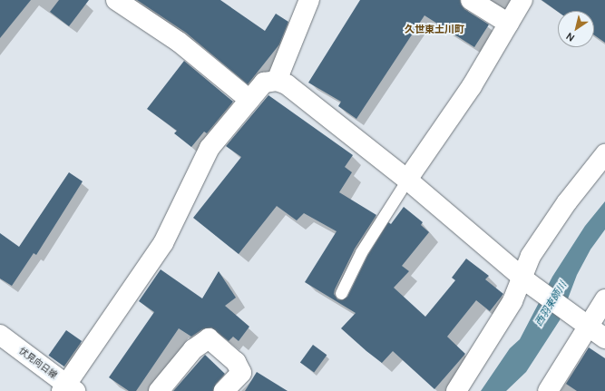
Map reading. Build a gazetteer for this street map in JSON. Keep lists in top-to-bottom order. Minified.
{"streets":{"street":["伏見向日線"]},"districts":["久世東土川町"],"water":["西羽束師川"],"north":"bottom left"}
